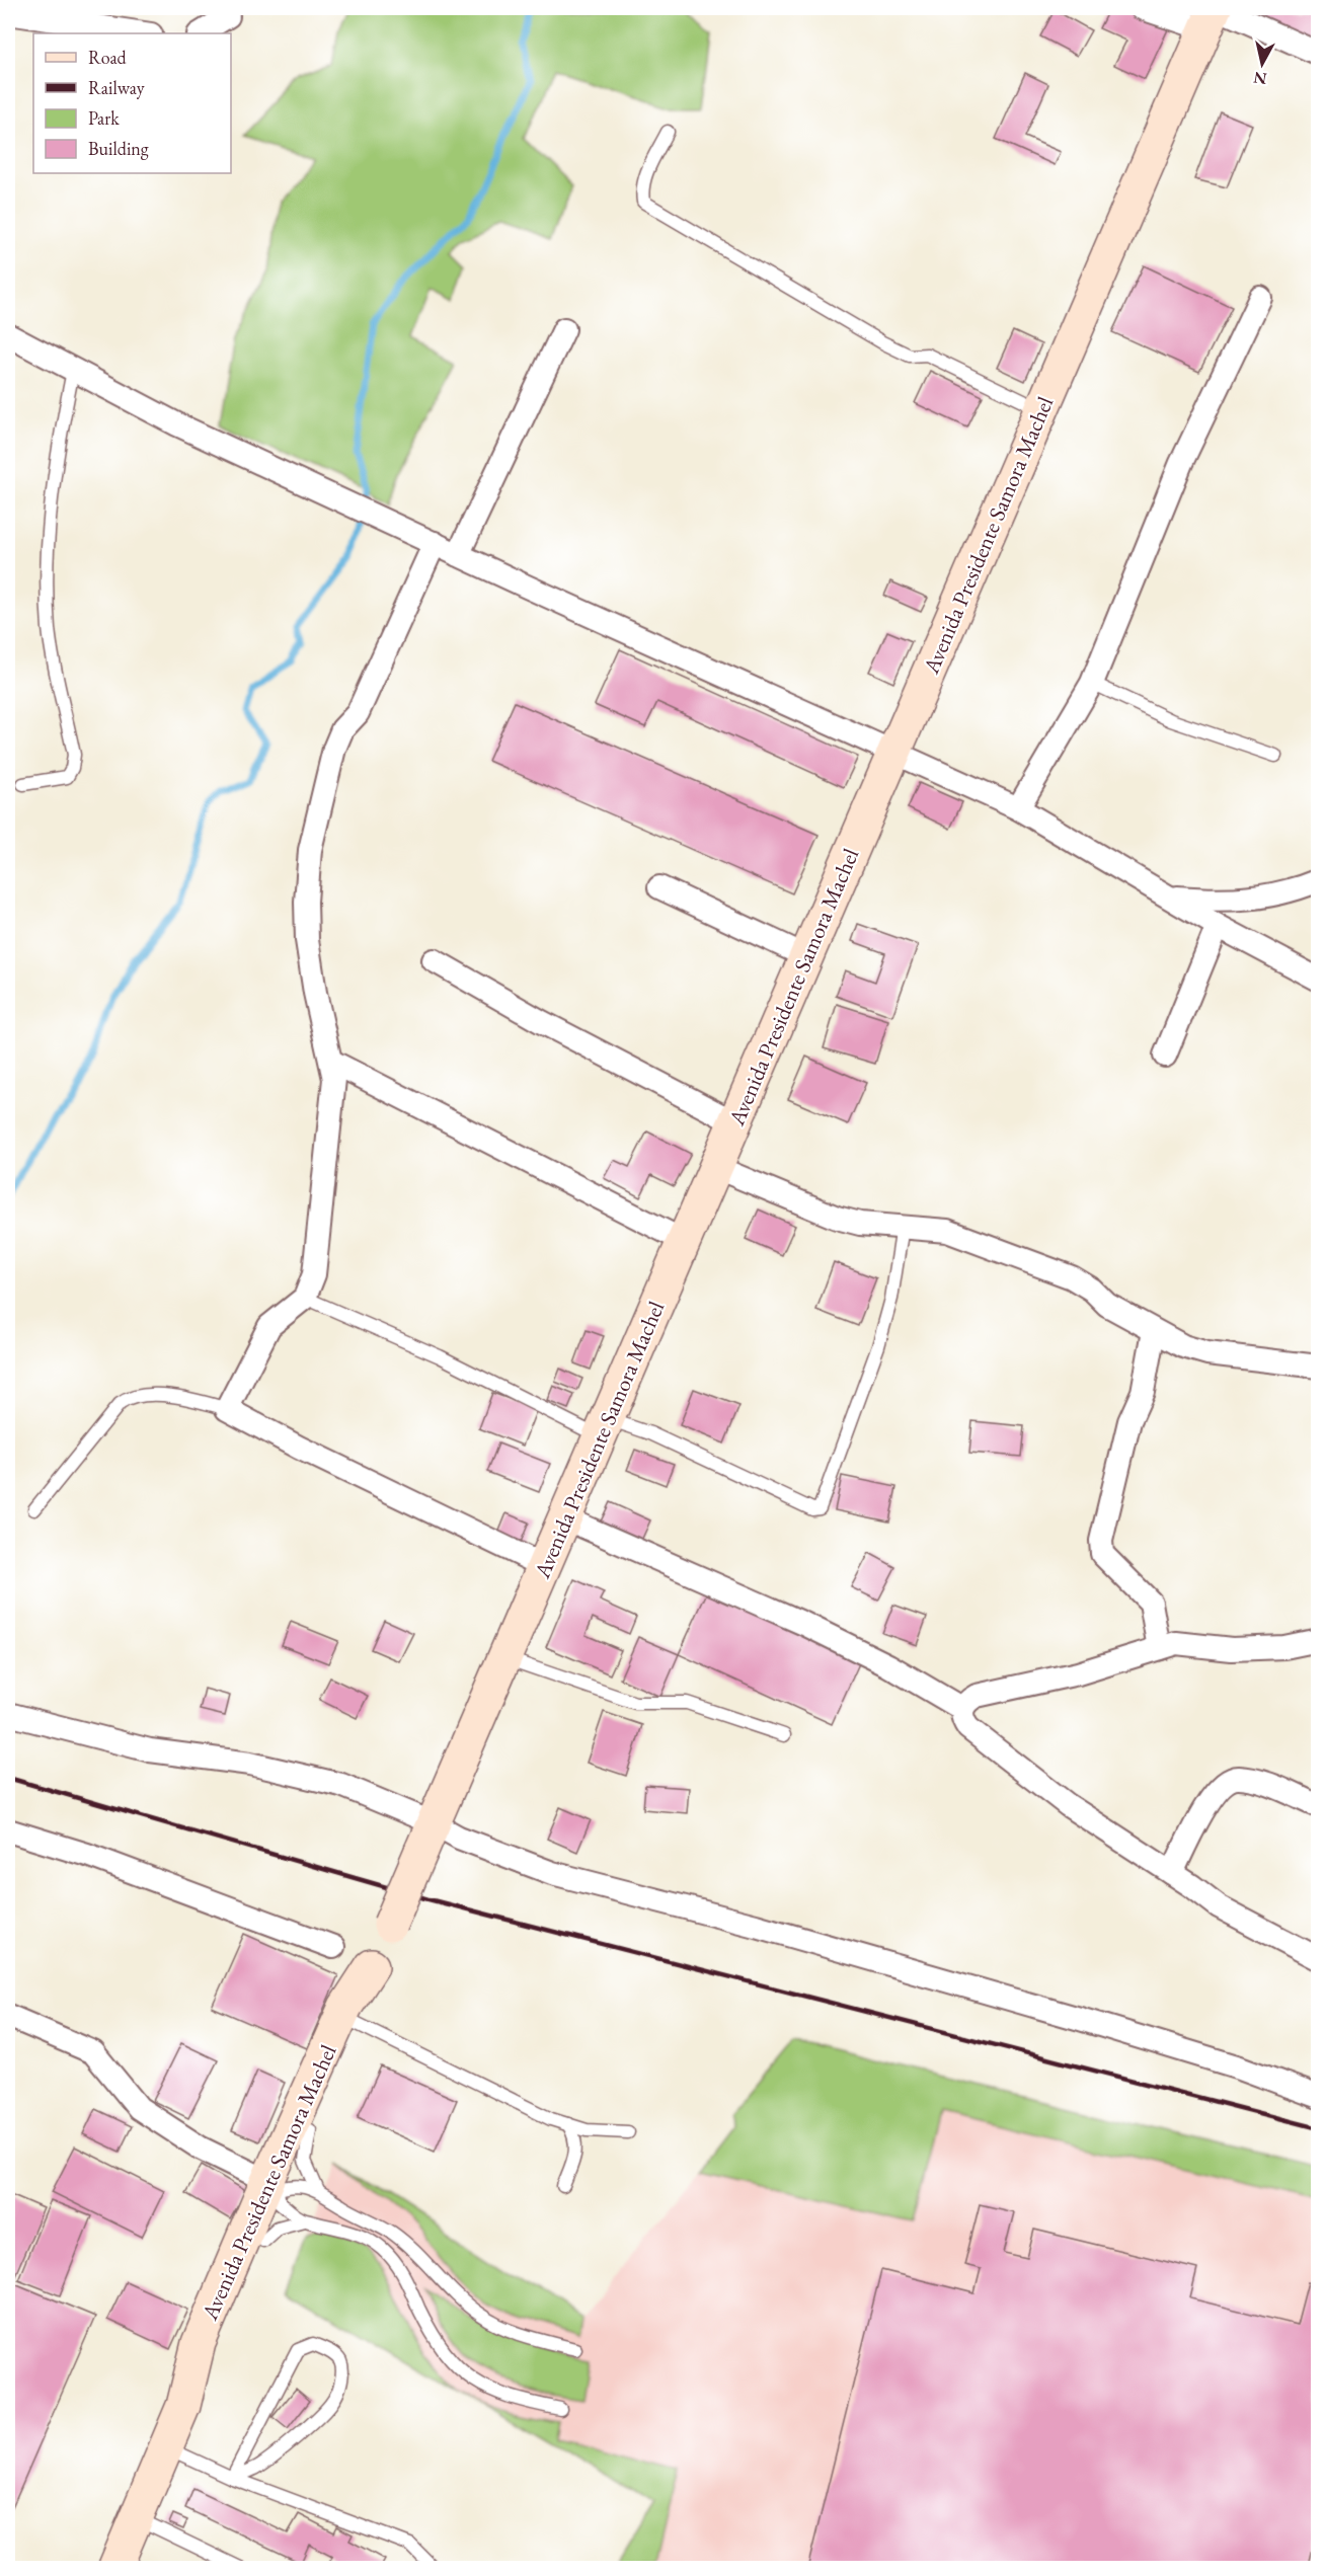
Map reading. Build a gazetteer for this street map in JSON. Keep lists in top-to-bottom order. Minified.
{"streets":{"main road":["Avenida Presidente Samora Machel"]},"legend":["Road","Railway","Park","Building"],"north":"bottom"}
